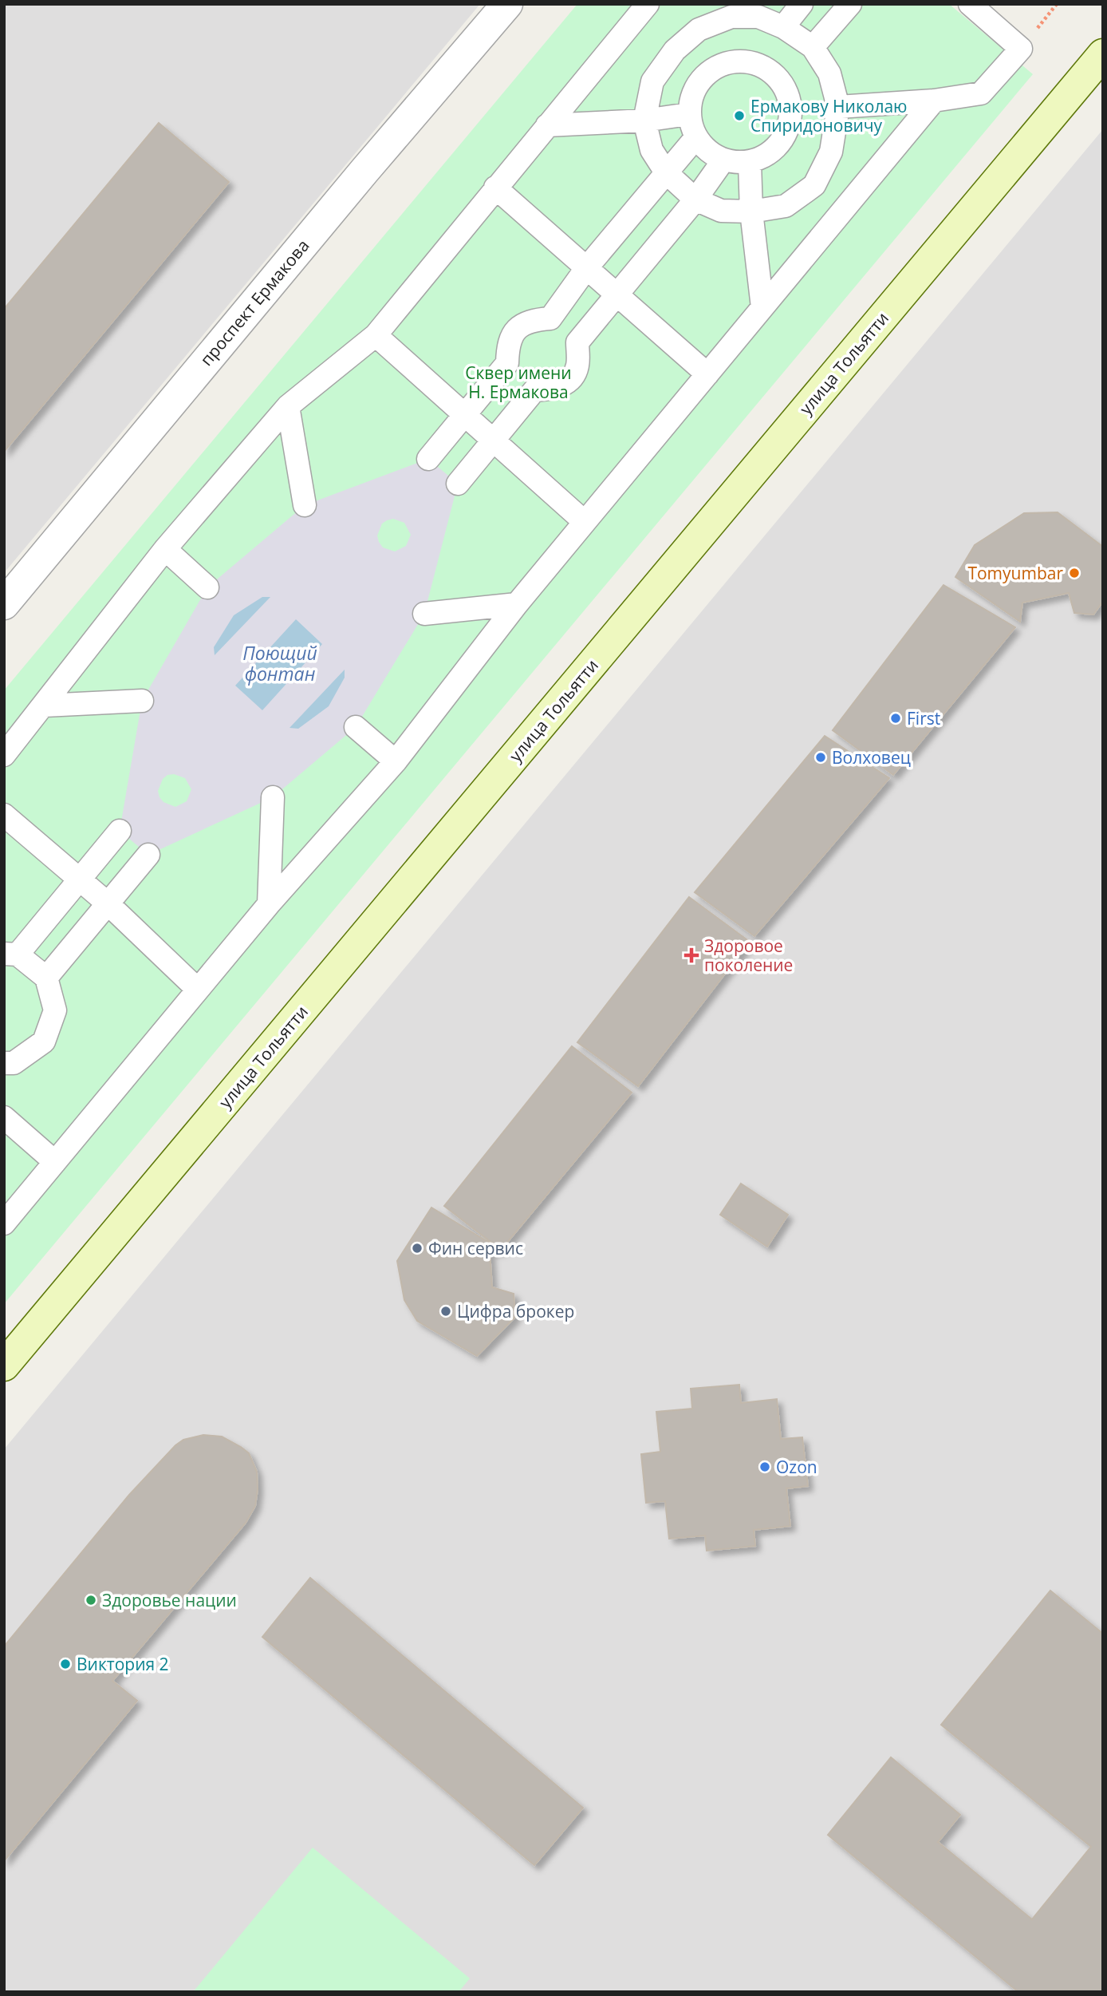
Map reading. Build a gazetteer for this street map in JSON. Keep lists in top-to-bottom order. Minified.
{"streets":{"main road":["улица Тольятти"],"street":["проспект Ермакова"]},"water":["Поющий фонтан"],"parks":["Сквер имени Н. Ермакова"],"places":{"other":["Ермакову Николаю Спиридоновичу","Tomyumbar","First","Волховец","Фин сервис","Цифра брокер","Ozon","Здоровье нации","Виктория 2"],"health":["Здоровое поколение"]}}
